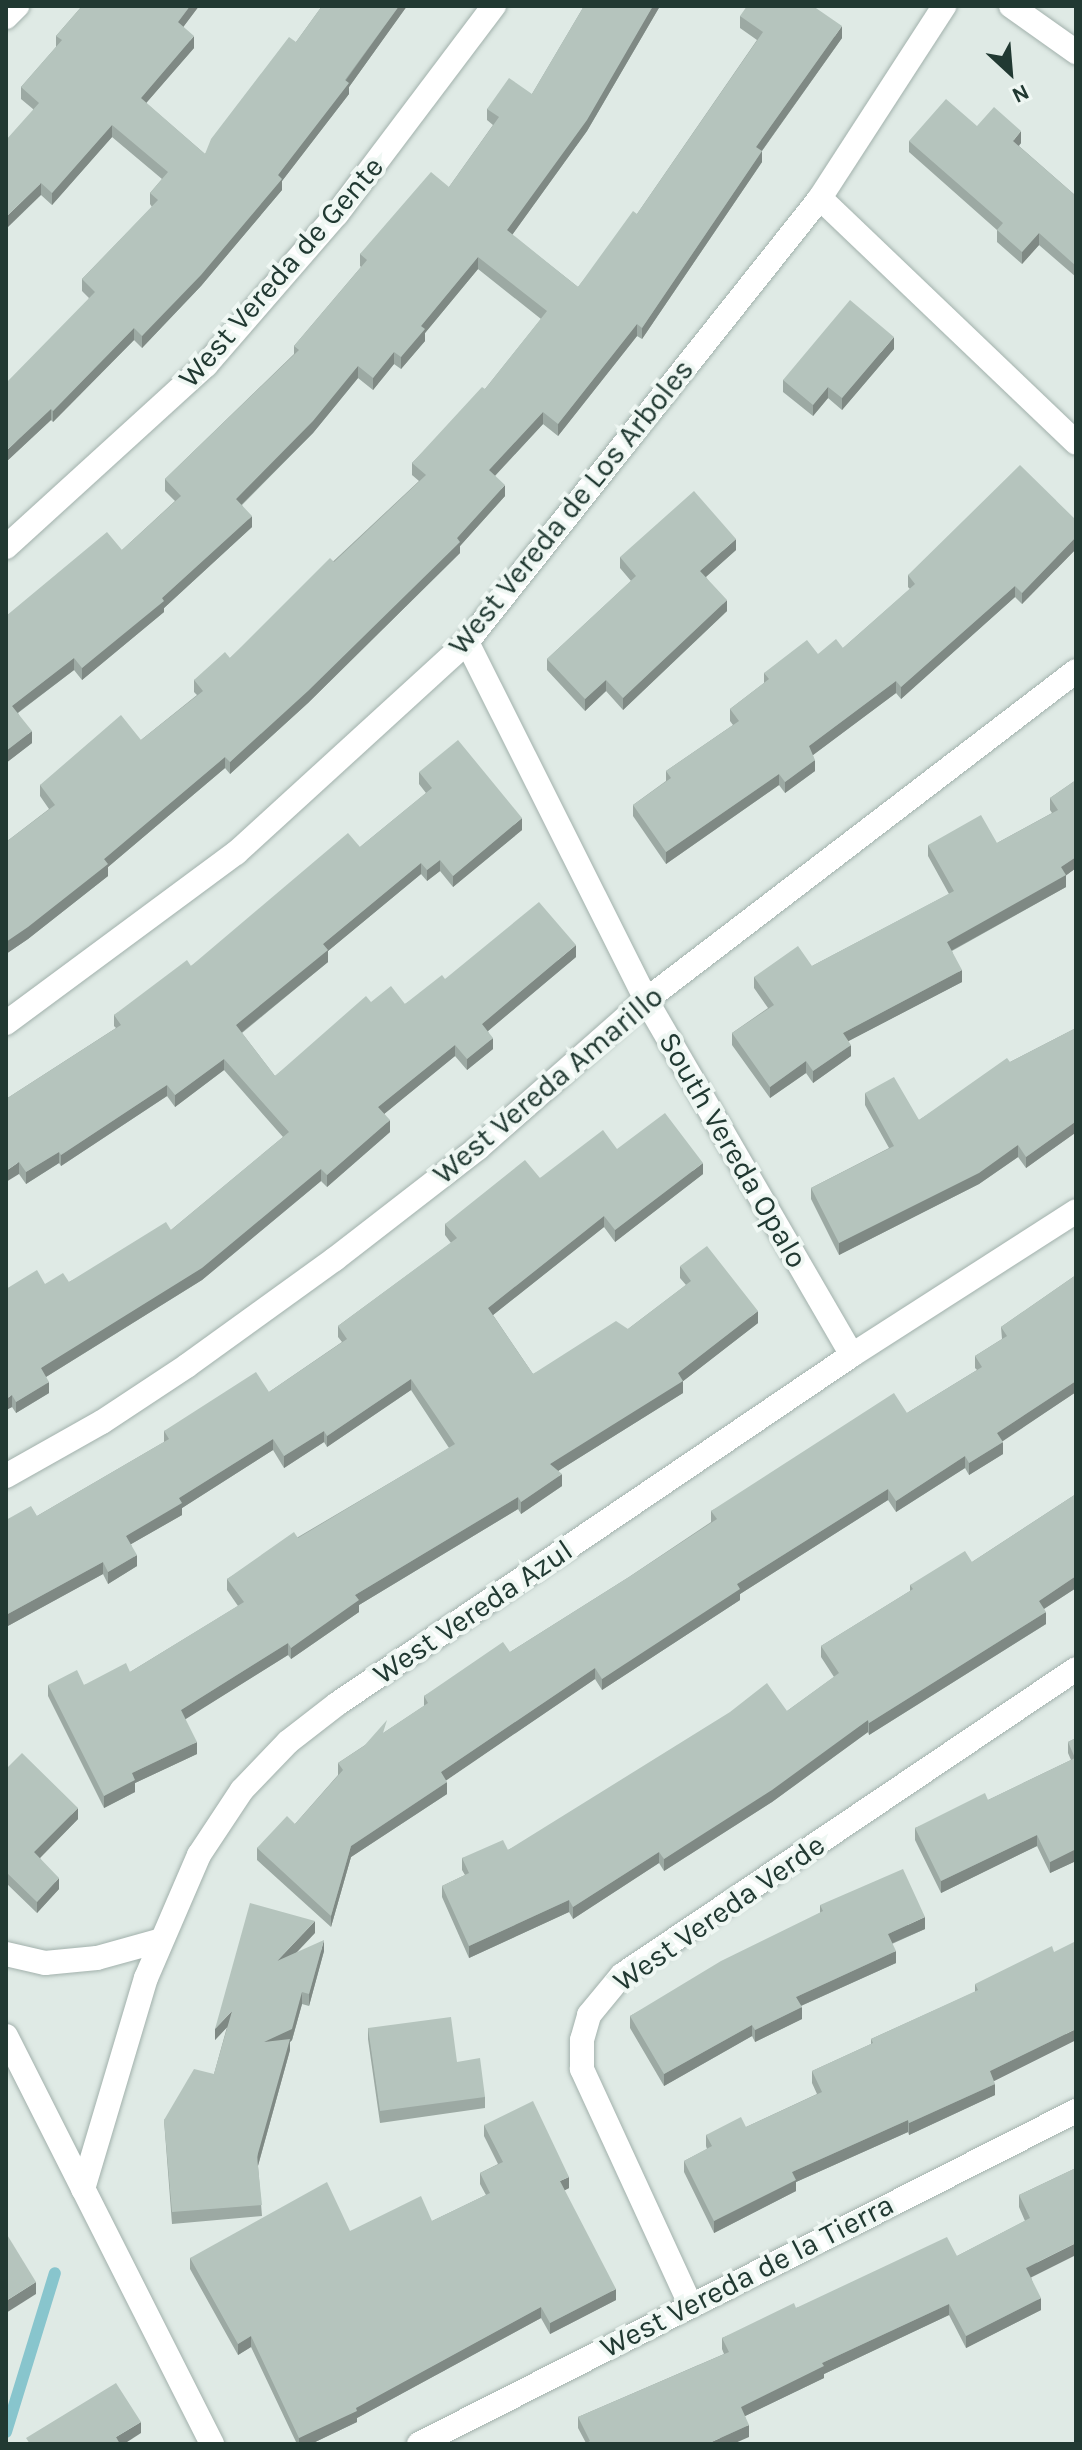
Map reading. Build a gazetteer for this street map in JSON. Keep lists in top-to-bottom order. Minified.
{"streets":{"street":["West Vereda de Gente","West Vereda de Los Arboles","West Vereda Amarillo","South Vereda Opalo","West Vereda Azul","West Vereda Verde","West Vereda de la Tierra"]},"crossings":[["West Vereda de Los Arboles","South Vereda Opalo"],["West Vereda Amarillo","South Vereda Opalo"],["South Vereda Opalo","West Vereda Azul"],["West Vereda Verde","West Vereda de la Tierra"]],"north":"bottom right"}
